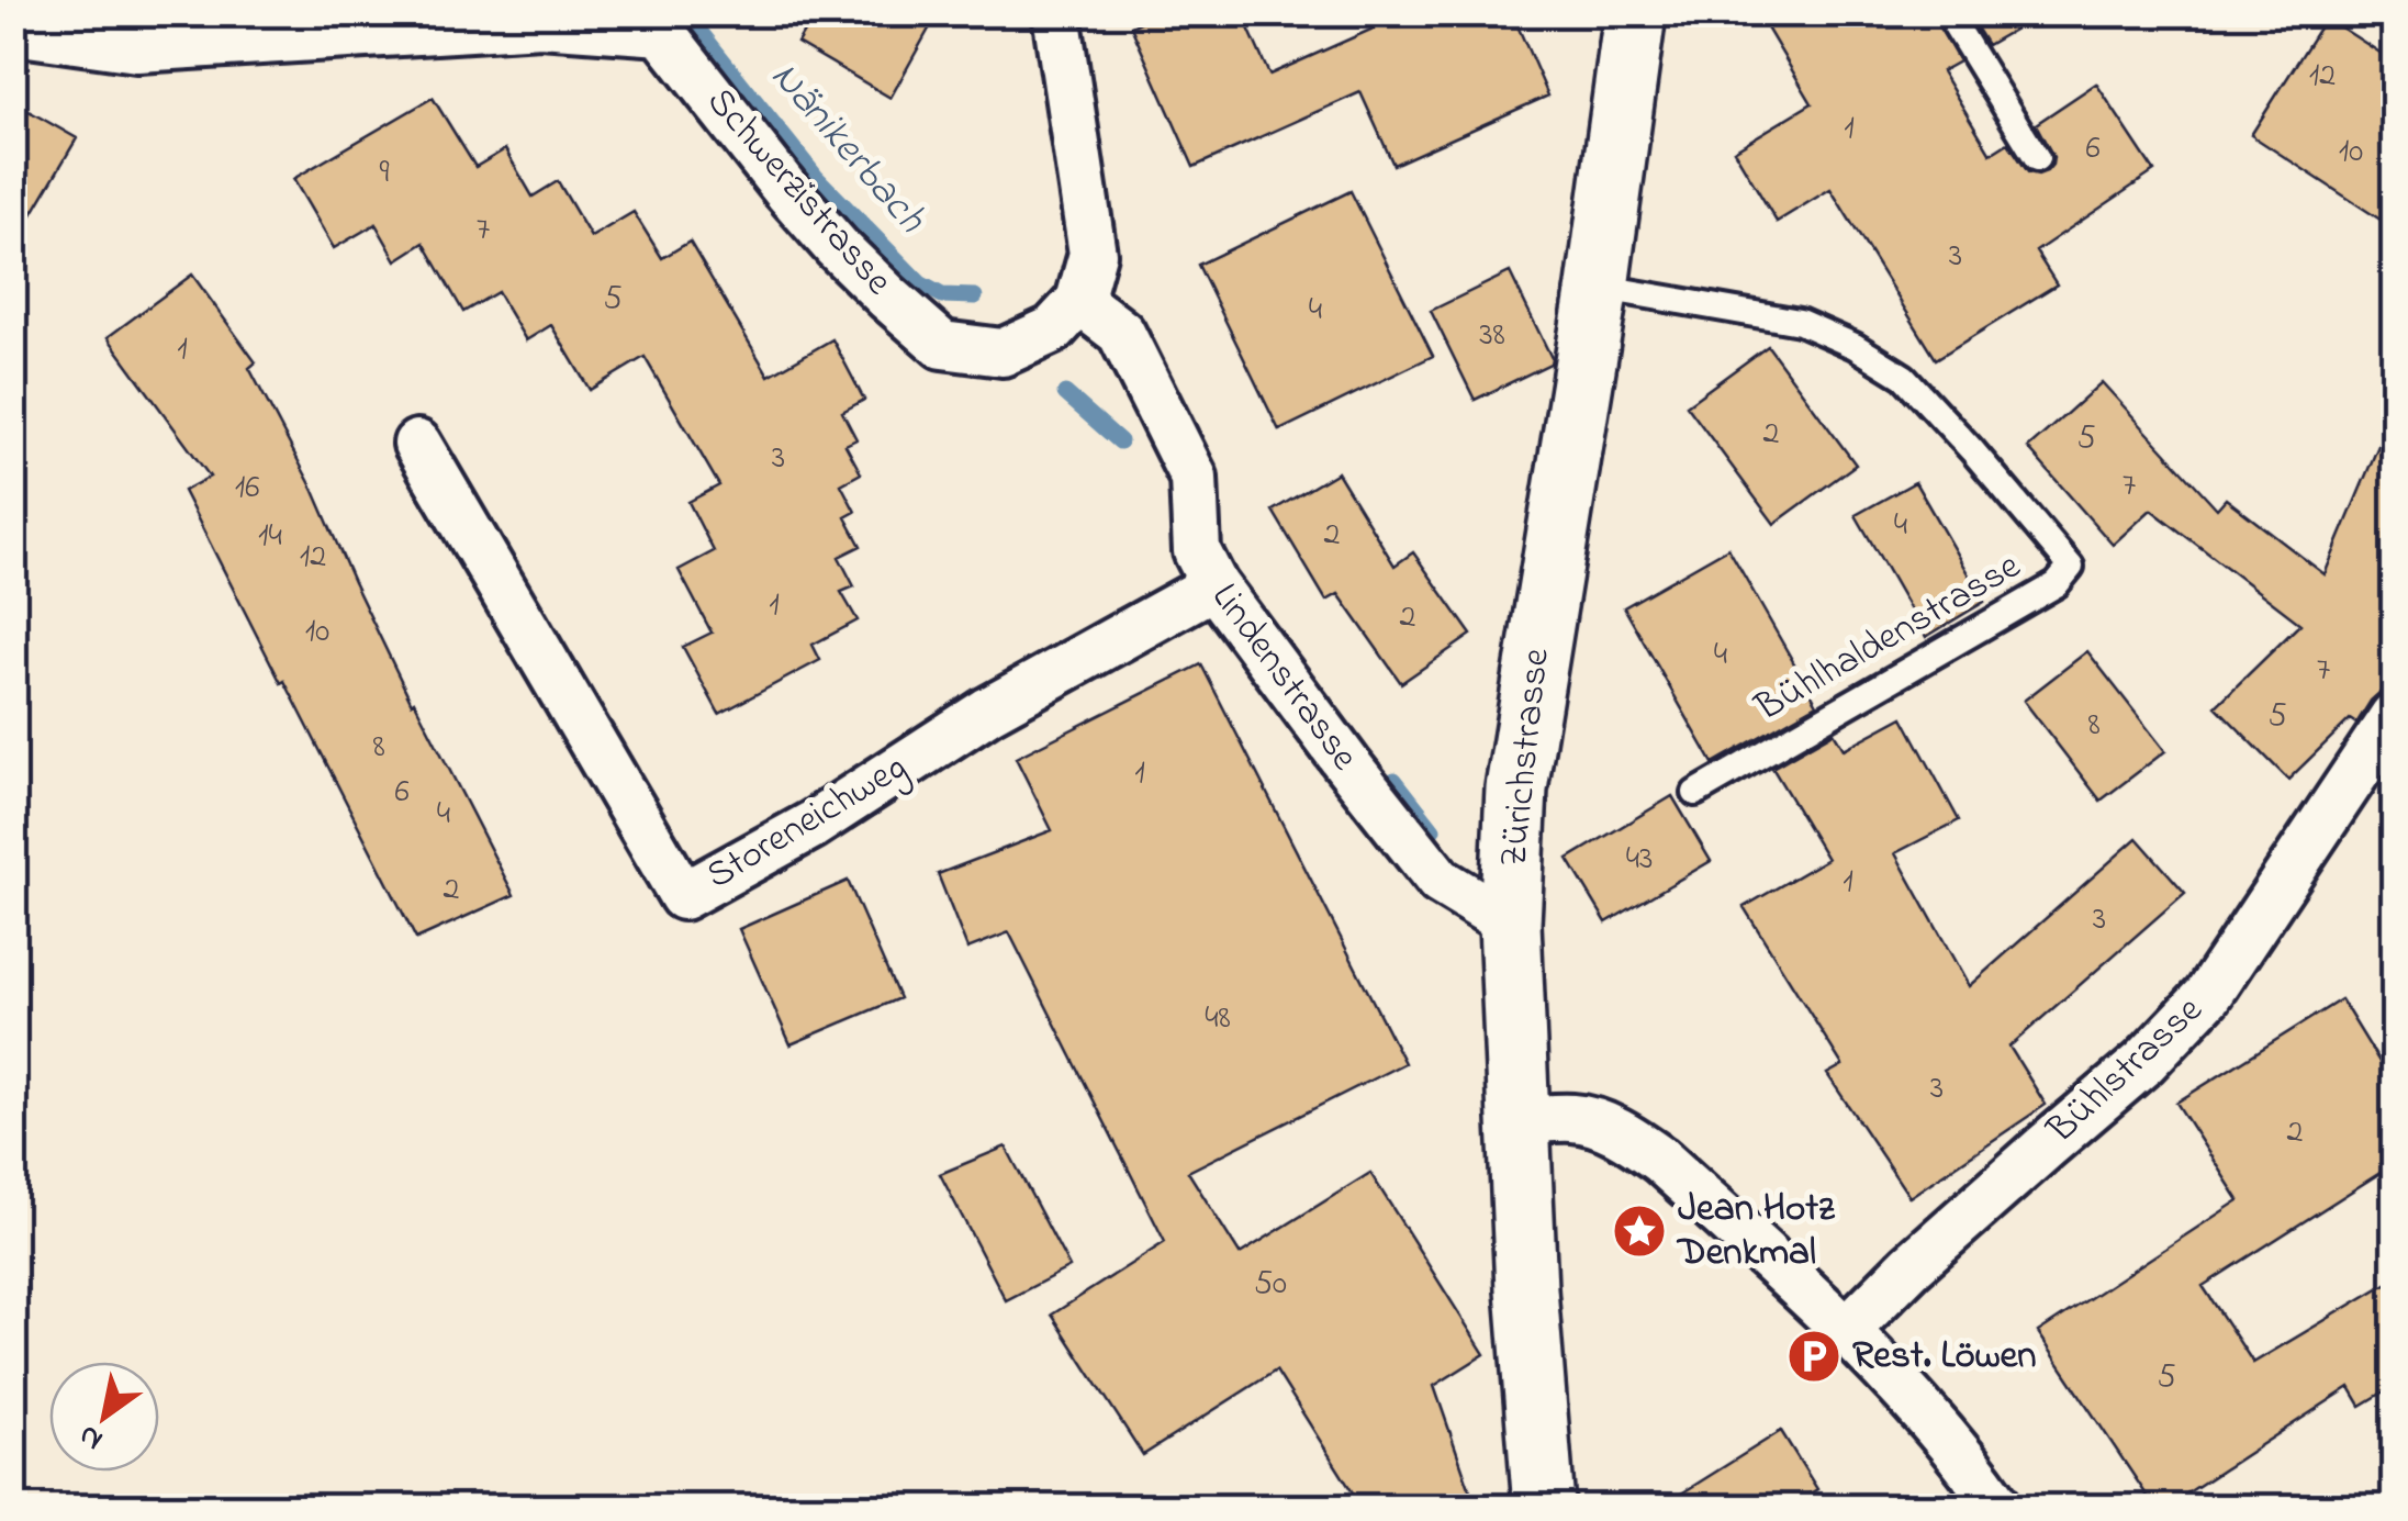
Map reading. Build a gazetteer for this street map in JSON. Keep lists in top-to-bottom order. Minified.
{"streets":{"main road":["Zürichstrasse"],"street":["Schwerzistrasse","Lindenstrasse","Storeneichweg","Bühlstrasse"],"lane":["Bühlhaldenstrasse"]},"crossings":[["Schwerzistrasse","Lindenstrasse"],["Bühlhaldenstrasse","Zürichstrasse"],["Lindenstrasse","Zürichstrasse"],["Lindenstrasse","Storeneichweg"]],"water":["Nänikerbach"],"places":{"place":["Jean Hotz Denkmal"],"parking":["Rest. Löwen"]},"house_numbers":["12","1","6","10","9","7","3","5","4","38","1","2","5","3","7","16","4","2","14","12","1","2","10","4","7","5","8","8","1","6","4","43","1","2","3","48","3","2","50","5"],"north":"bottom left"}
